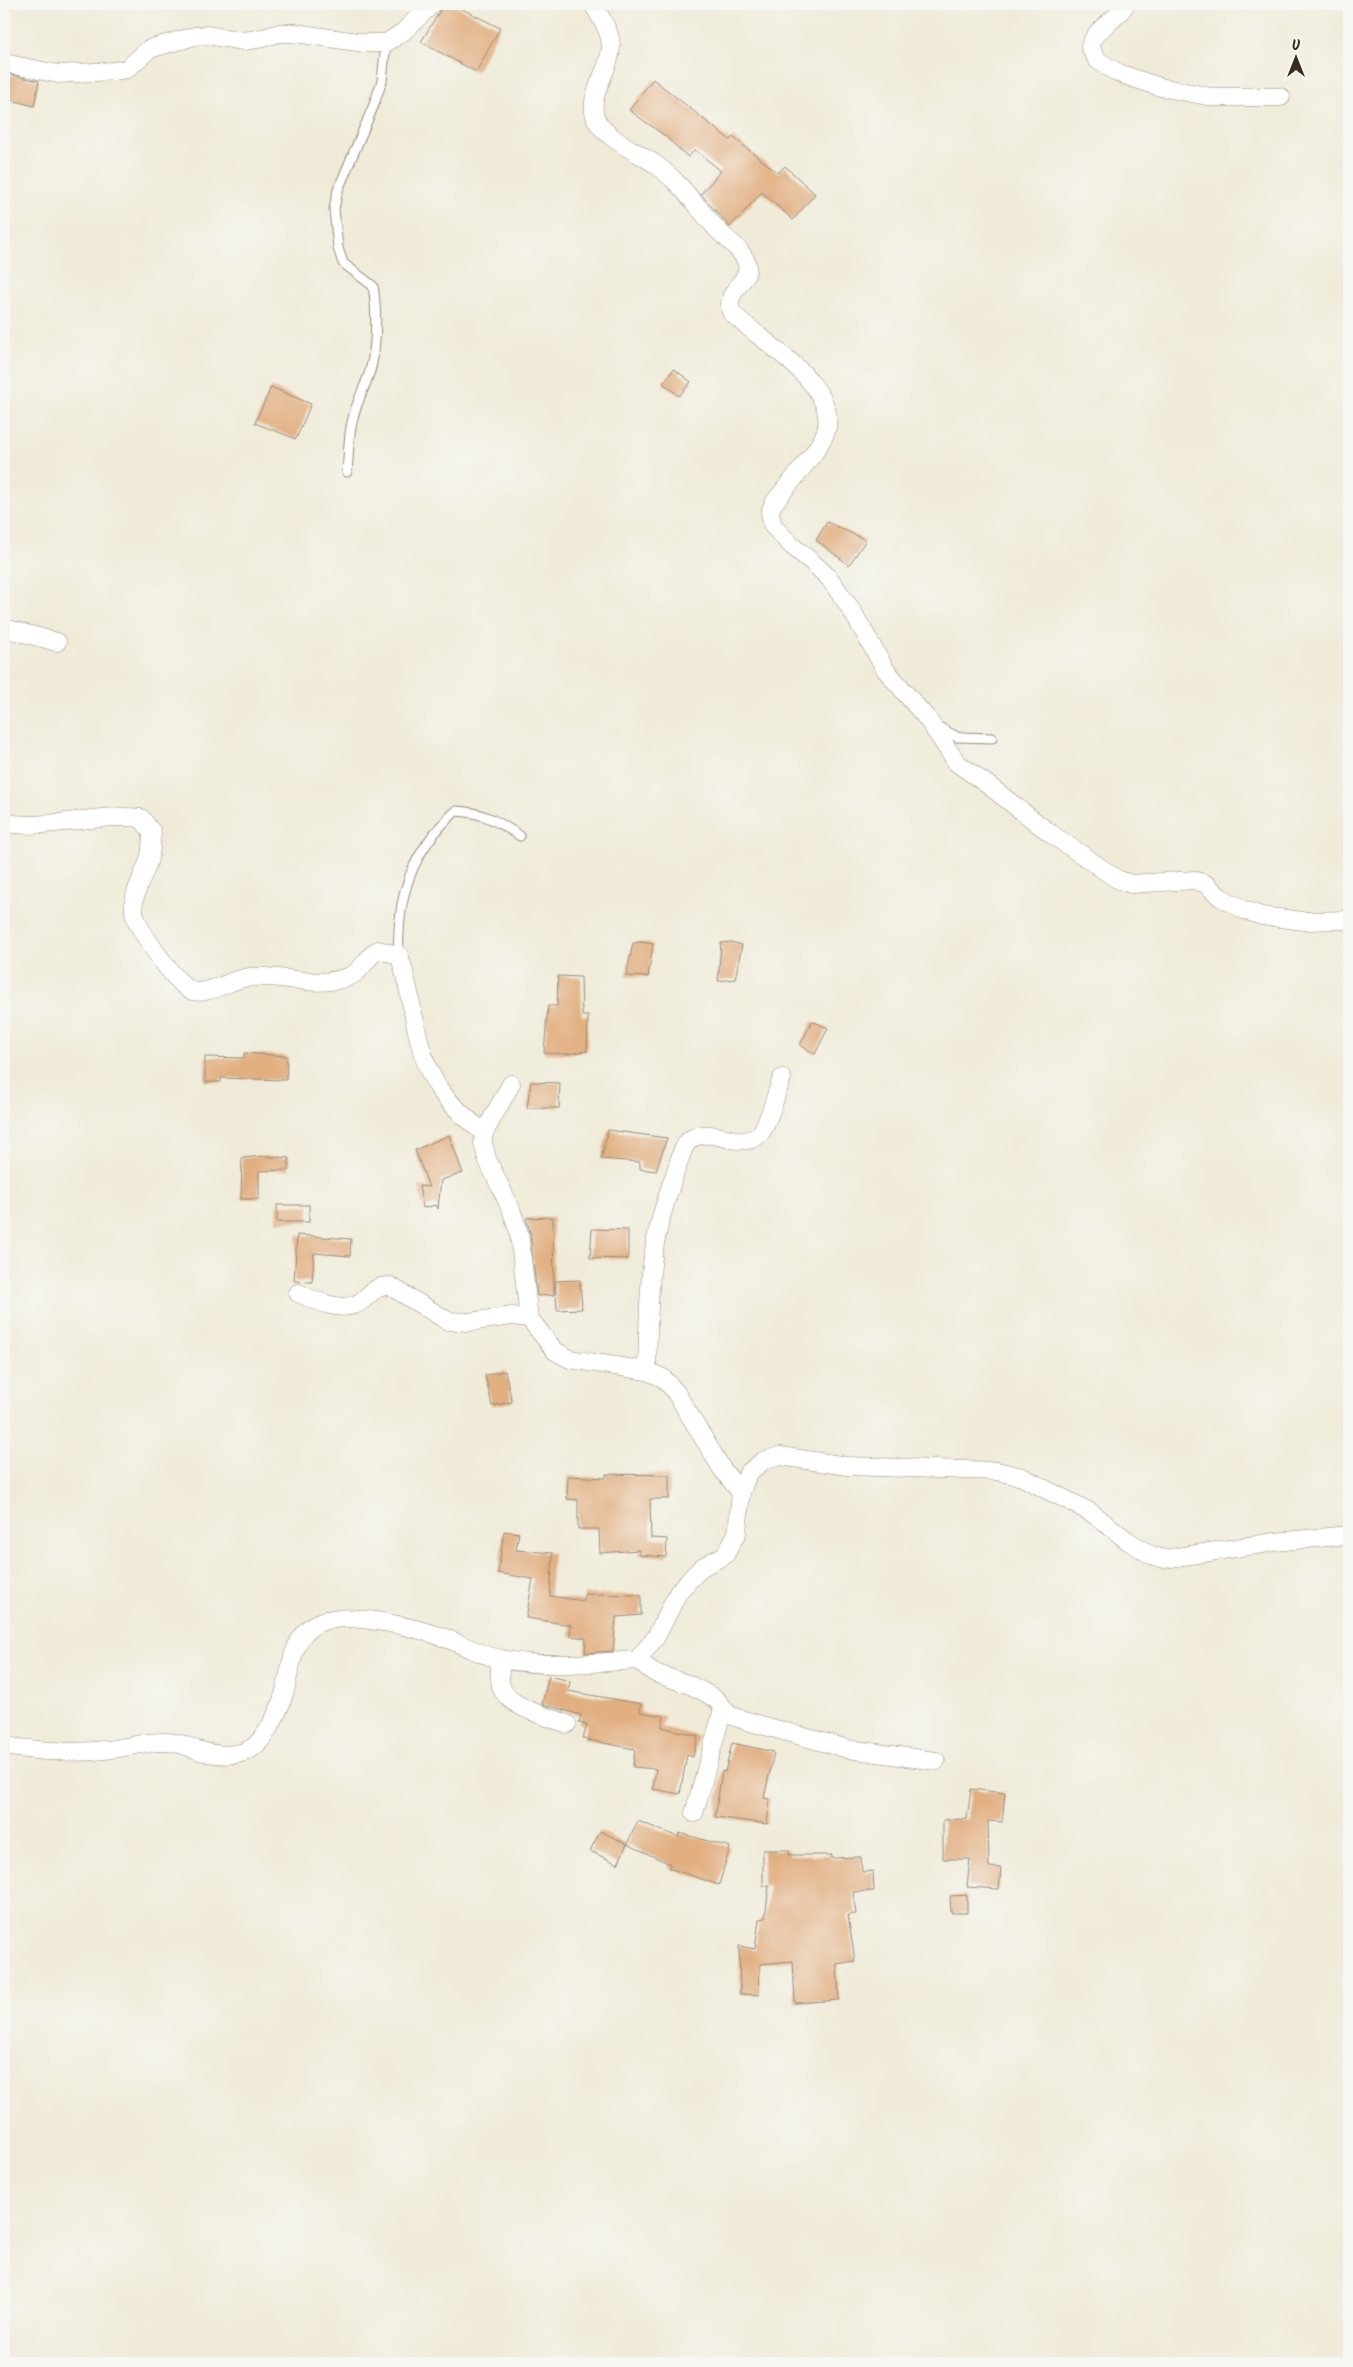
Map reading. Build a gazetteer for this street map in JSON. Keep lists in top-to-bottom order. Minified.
{"north":"top"}
